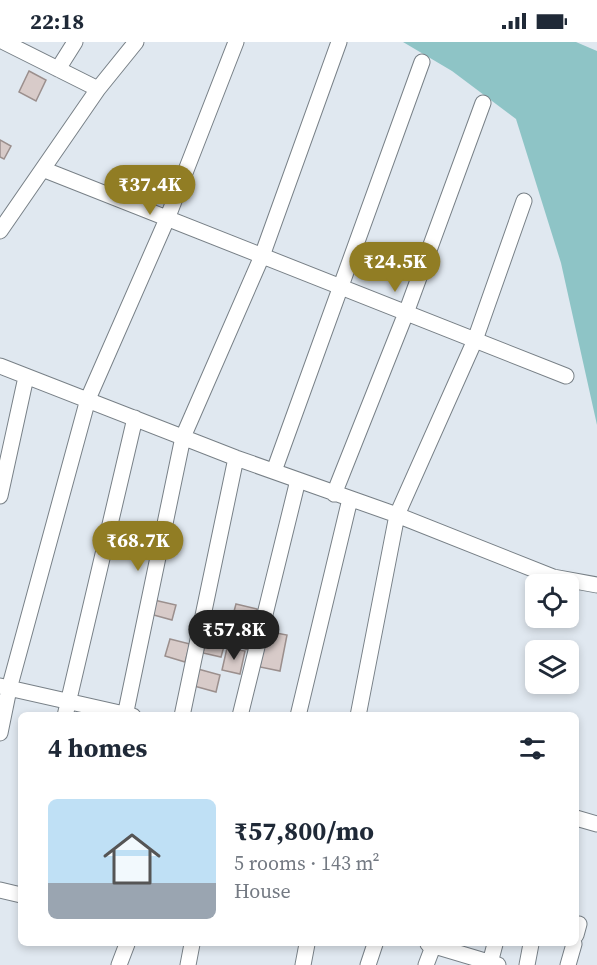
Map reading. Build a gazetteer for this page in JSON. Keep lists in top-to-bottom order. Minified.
{"page":{"status":"22:18","price":["₹37.4K","₹24.5K","₹68.7K","₹57.8K"],"heading":"4 homes","list":[{"name":"₹57,800/mo","note":"5 rooms · 143 m² · House"}]}}
